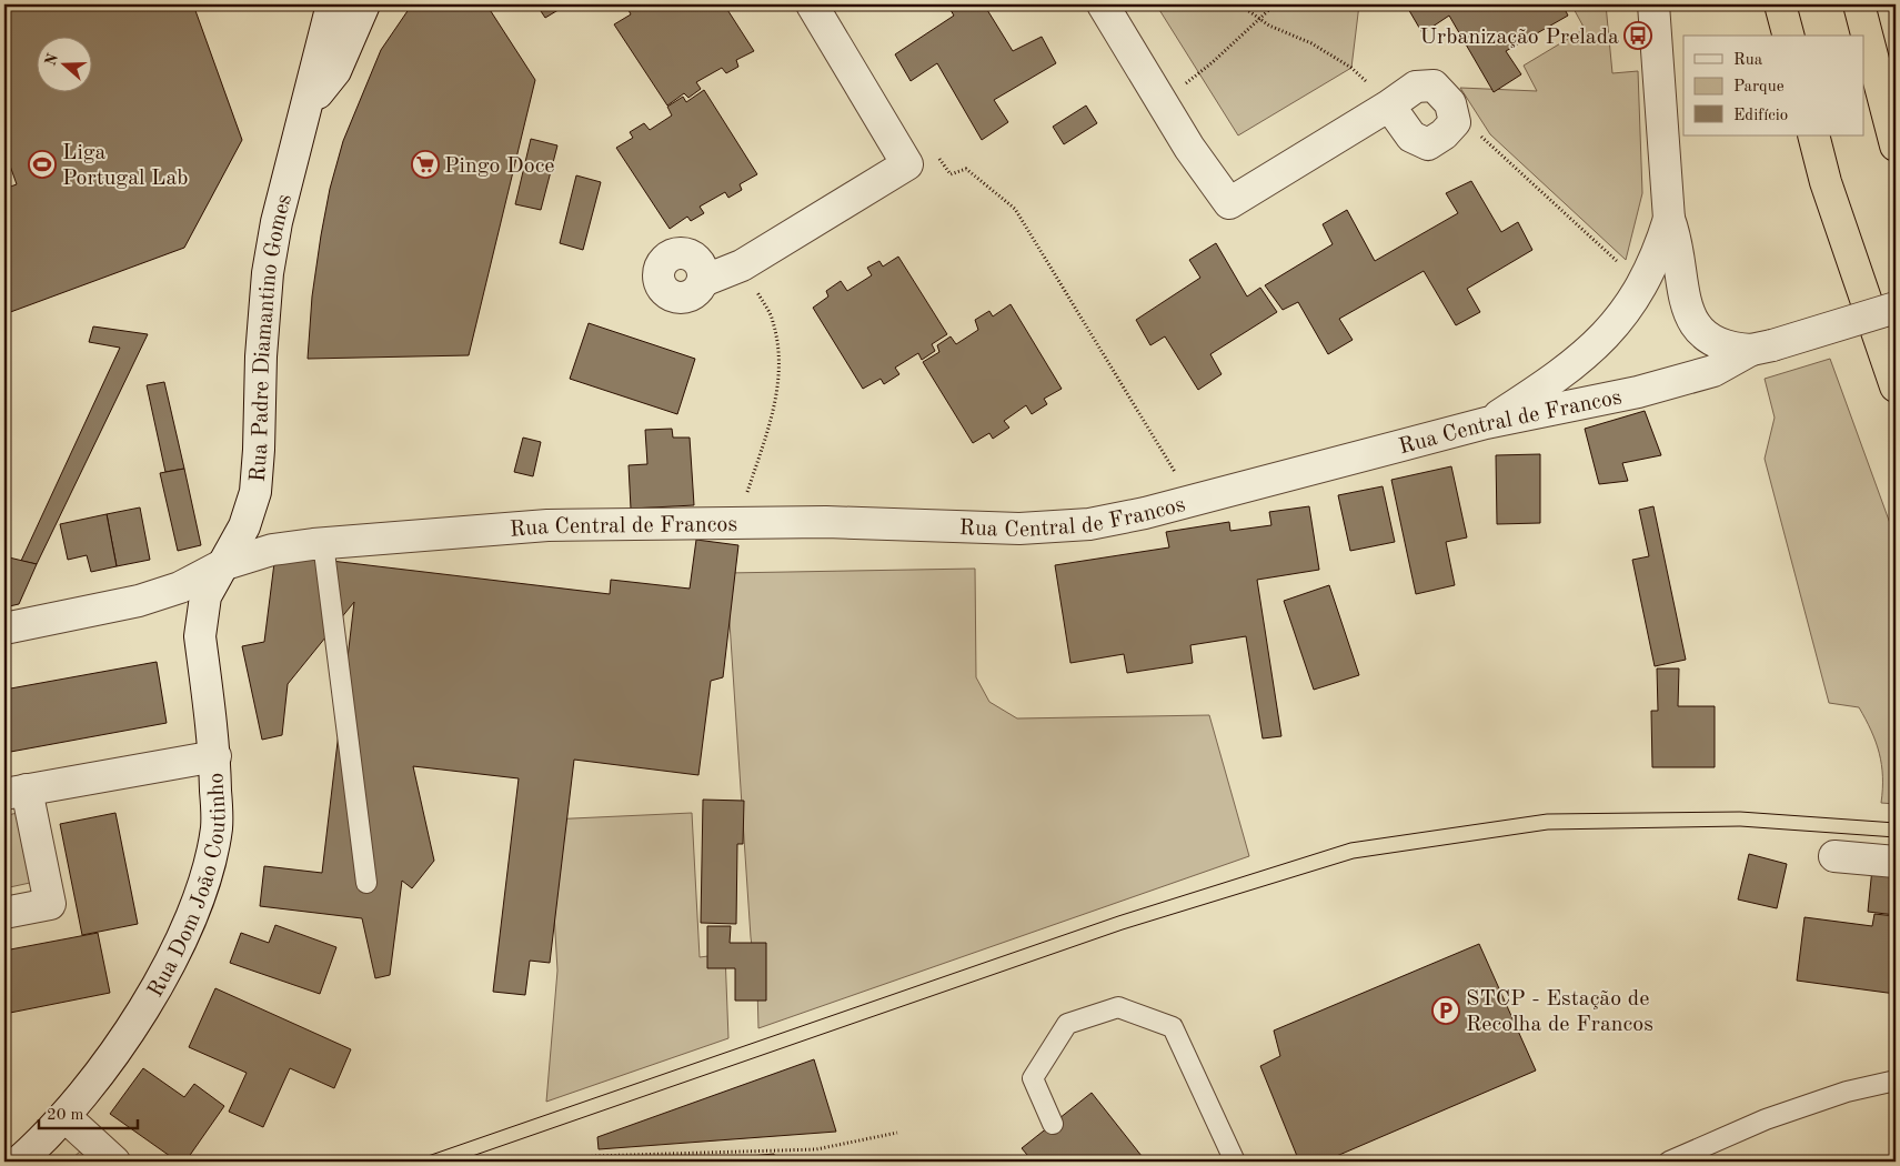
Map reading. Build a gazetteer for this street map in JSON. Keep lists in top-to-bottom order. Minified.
{"streets":{"street":["Rua Padre Diamantino Gomes","Rua Central de Francos","Rua Dom João Coutinho"]},"crossings":[["Rua Padre Diamantino Gomes","Rua Central de Francos"],["Rua Padre Diamantino Gomes","Rua Dom João Coutinho"],["Rua Central de Francos","Rua Dom João Coutinho"]],"places":{"bus stop":["Urbanização Prelada"],"sports":["Liga Portugal Lab"],"supermarket":["Pingo Doce"],"parking":["STCP - Estação de Recolha de Francos"]},"legend":["Rua","Parque","Edifício"],"scale_bar":"20 m","north":"left"}
